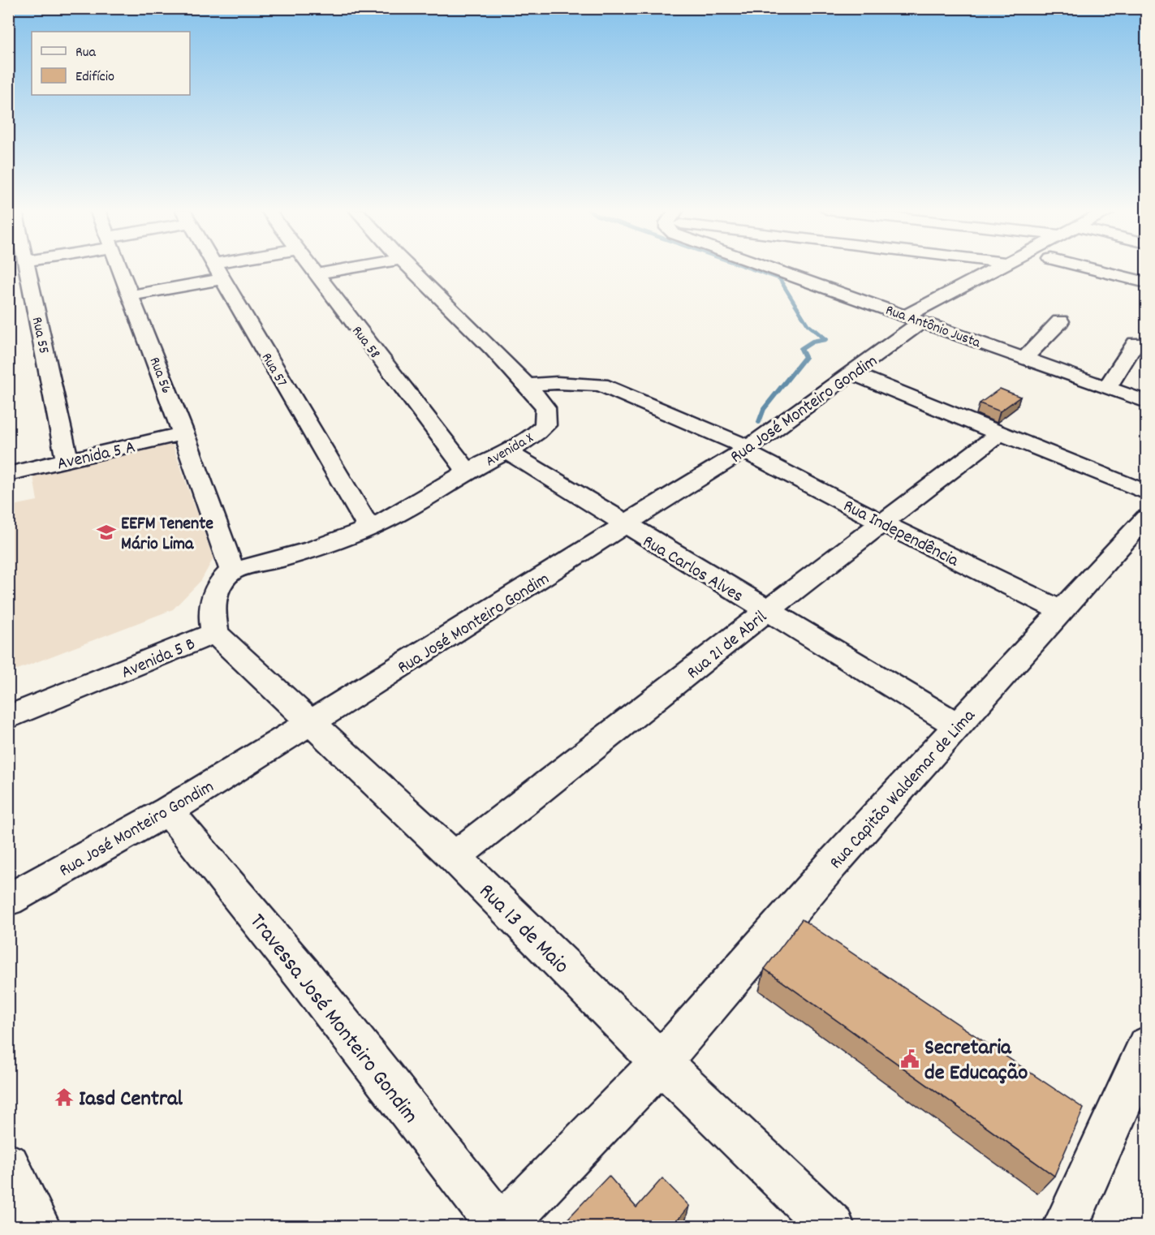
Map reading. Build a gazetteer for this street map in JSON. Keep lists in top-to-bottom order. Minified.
{"streets":{"street":["Rua Antônio Justa","Rua 55","Rua 58","Rua 57","Rua 56","Rua José Monteiro Gondim","Avenida X","Avenida 5 A","Rua Independência","Rua Carlos Alves","Rua 21 de Abril","Avenida 5 B","Rua Capitão Waldemar de Lima","Rua 13 de Maio","Travessa José Monteiro Gondim"]},"crossings":[["Rua Antônio Justa","Rua José Monteiro Gondim"],["Rua 55","Avenida 5 A"],["Rua 58","Avenida X"],["Rua 57","Avenida X"],["Rua 56","Avenida X"],["Rua 56","Avenida 5 A"],["Rua 56","Avenida 5 B"],["Rua José Monteiro Gondim","Rua Independência"],["Rua José Monteiro Gondim","Rua Carlos Alves"],["Rua José Monteiro Gondim","Rua 13 de Maio"],["Rua José Monteiro Gondim","Travessa José Monteiro Gondim"],["Avenida X","Rua Independência"],["Avenida X","Rua Carlos Alves"],["Avenida X","Avenida 5 B"],["Rua Independência","Rua 21 de Abril"],["Rua Independência","Rua Capitão Waldemar de Lima"],["Rua Carlos Alves","Rua 21 de Abril"],["Rua Carlos Alves","Rua Capitão Waldemar de Lima"],["Rua 21 de Abril","Rua 13 de Maio"],["Avenida 5 B","Rua 13 de Maio"],["Rua Capitão Waldemar de Lima","Rua 13 de Maio"],["Rua Capitão Waldemar de Lima","Travessa José Monteiro Gondim"]],"places":{"school or university":["EEFM Tenente Mário Lima"],"public building":["Secretaria de Educação"],"temple":["Iasd Central"]},"legend":["Rua","Edifício"]}
